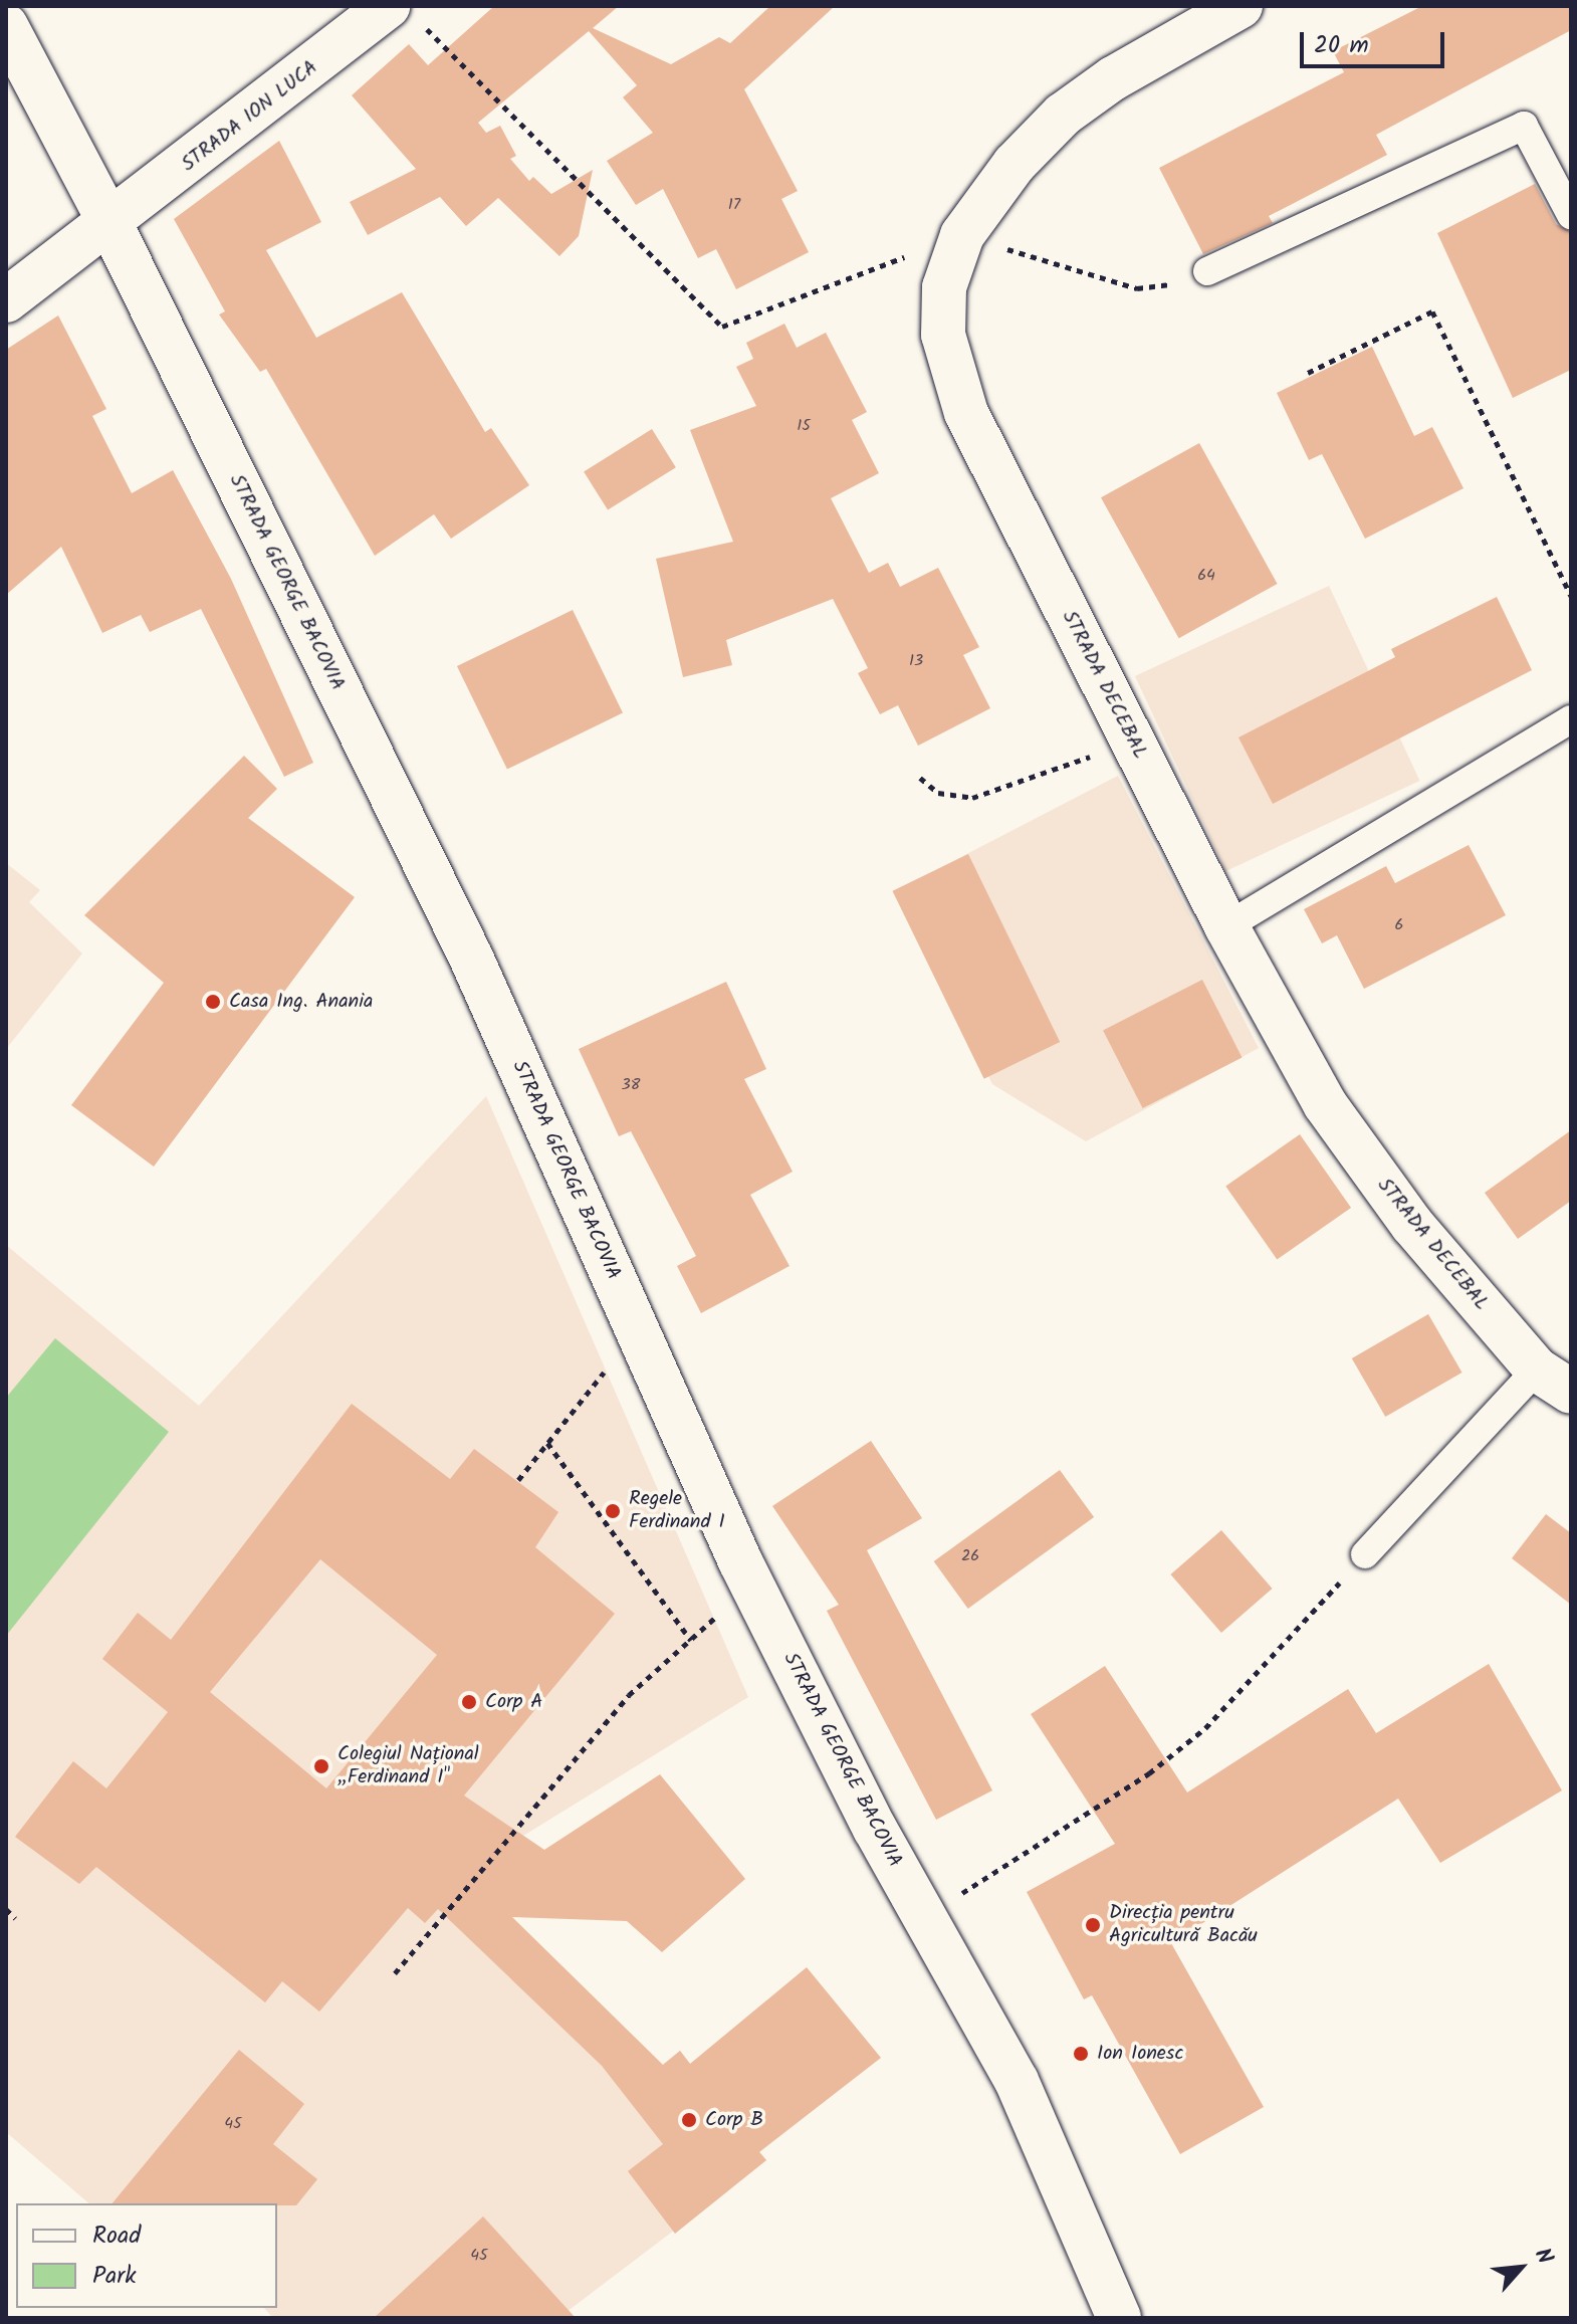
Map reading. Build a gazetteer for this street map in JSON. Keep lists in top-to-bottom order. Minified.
{"streets":{"street":["STRADA ION LUCA","STRADA GEORGE BACOVIA","STRADA DECEBAL"]},"crossings":[["STRADA ION LUCA","STRADA GEORGE BACOVIA"]],"places":["Casa Ing. Anania","Regele Ferdinand I","Corp A","Colegiul Național „Ferdinand I\"","Direcția pentru Agricultură Bacău","Ion Ionesc","Corp B"],"house_numbers":["17","15","64","13","6","38","26","45","45"],"legend":["Road","Park"],"scale_bar":"20 m","north":"top right"}
